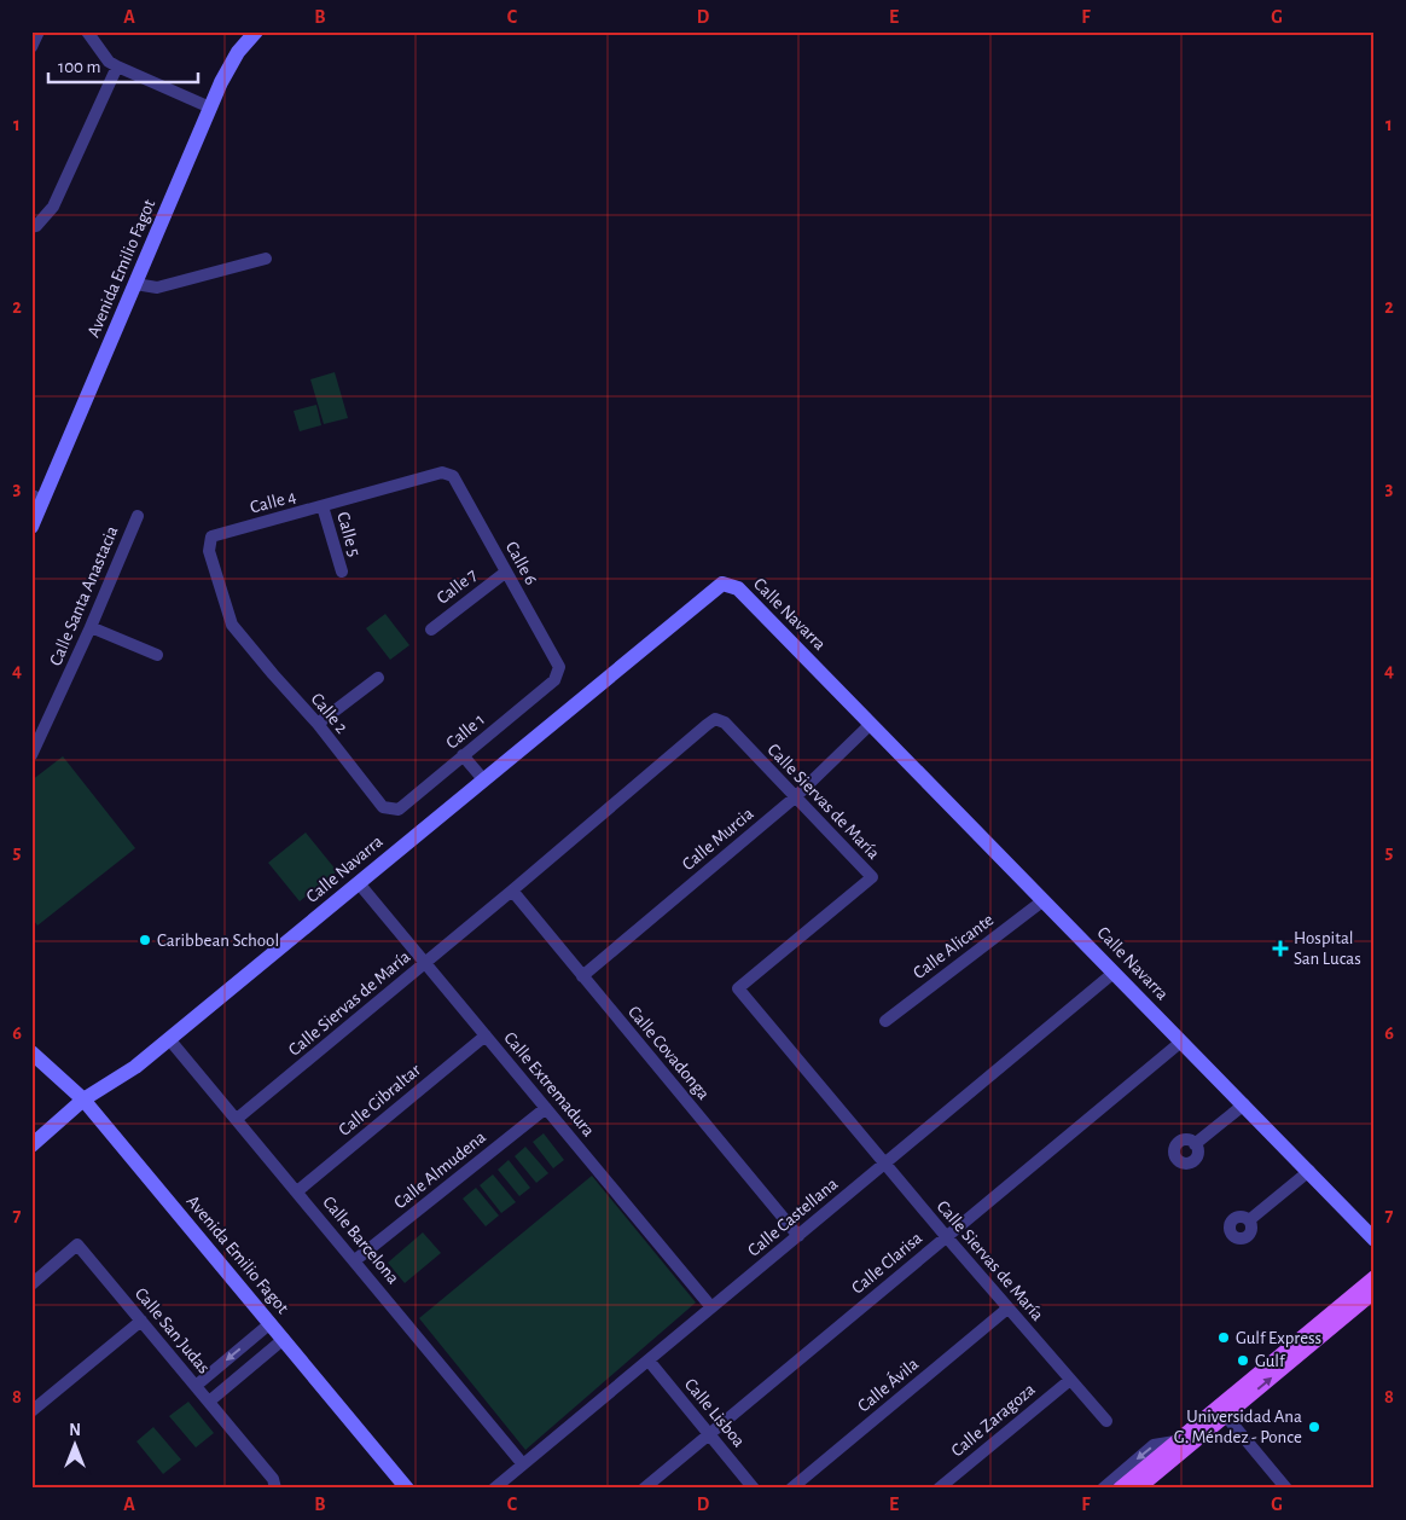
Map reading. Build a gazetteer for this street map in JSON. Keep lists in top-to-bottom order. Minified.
{"streets":{"street":["Avenida Emilio Fagot","Calle 4","Calle 5","Calle 6","Calle 7","Calle Santa Anastacia","Calle Navarra","Calle 2","Calle 1","Calle Siervas de María","Calle Murcia","Calle Alicante","Calle Covadonga","Calle Extremadura","Calle Gibraltar","Calle Almudena","Calle Castellana","Calle Barcelona","Calle Clarisa","Calle San Judas","Calle Ávila","Calle Lisboa","Calle Zaragoza"]},"crossings":[["Avenida Emilio Fagot","Calle Navarra"],["Calle 4","Calle 5"],["Calle 4","Calle 6"],["Calle 4","Calle 2"],["Calle 6","Calle 7"],["Calle 6","Calle 1"],["Calle Navarra","Calle Murcia"],["Calle Navarra","Calle Alicante"],["Calle Navarra","Calle Extremadura"],["Calle Navarra","Calle Castellana"],["Calle Navarra","Calle Barcelona"],["Calle Navarra","Calle Clarisa"],["Calle 2","Calle 1"],["Calle Siervas de María","Calle Murcia"],["Calle Siervas de María","Calle Covadonga"],["Calle Siervas de María","Calle Extremadura"],["Calle Siervas de María","Calle Castellana"],["Calle Siervas de María","Calle Barcelona"],["Calle Siervas de María","Calle Clarisa"],["Calle Siervas de María","Calle Ávila"],["Calle Siervas de María","Calle Zaragoza"],["Calle Murcia","Calle Covadonga"],["Calle Covadonga","Calle Castellana"],["Calle Extremadura","Calle Gibraltar"],["Calle Extremadura","Calle Almudena"],["Calle Extremadura","Calle Castellana"],["Calle Gibraltar","Calle Barcelona"],["Calle Almudena","Calle Barcelona"],["Calle Castellana","Calle Barcelona"],["Calle Castellana","Calle Lisboa"],["Calle Clarisa","Calle Lisboa"]],"places":{"other":["Caribbean School","Gulf Express","Gulf","Universidad Ana G. Méndez - Ponce"],"health":["Hospital San Lucas"]},"scale_bar":"100 m","north":"top","grid":{"columns":["A","B","C","D","E","F","G"],"rows":["1","2","3","4","5","6","7","8"]}}
